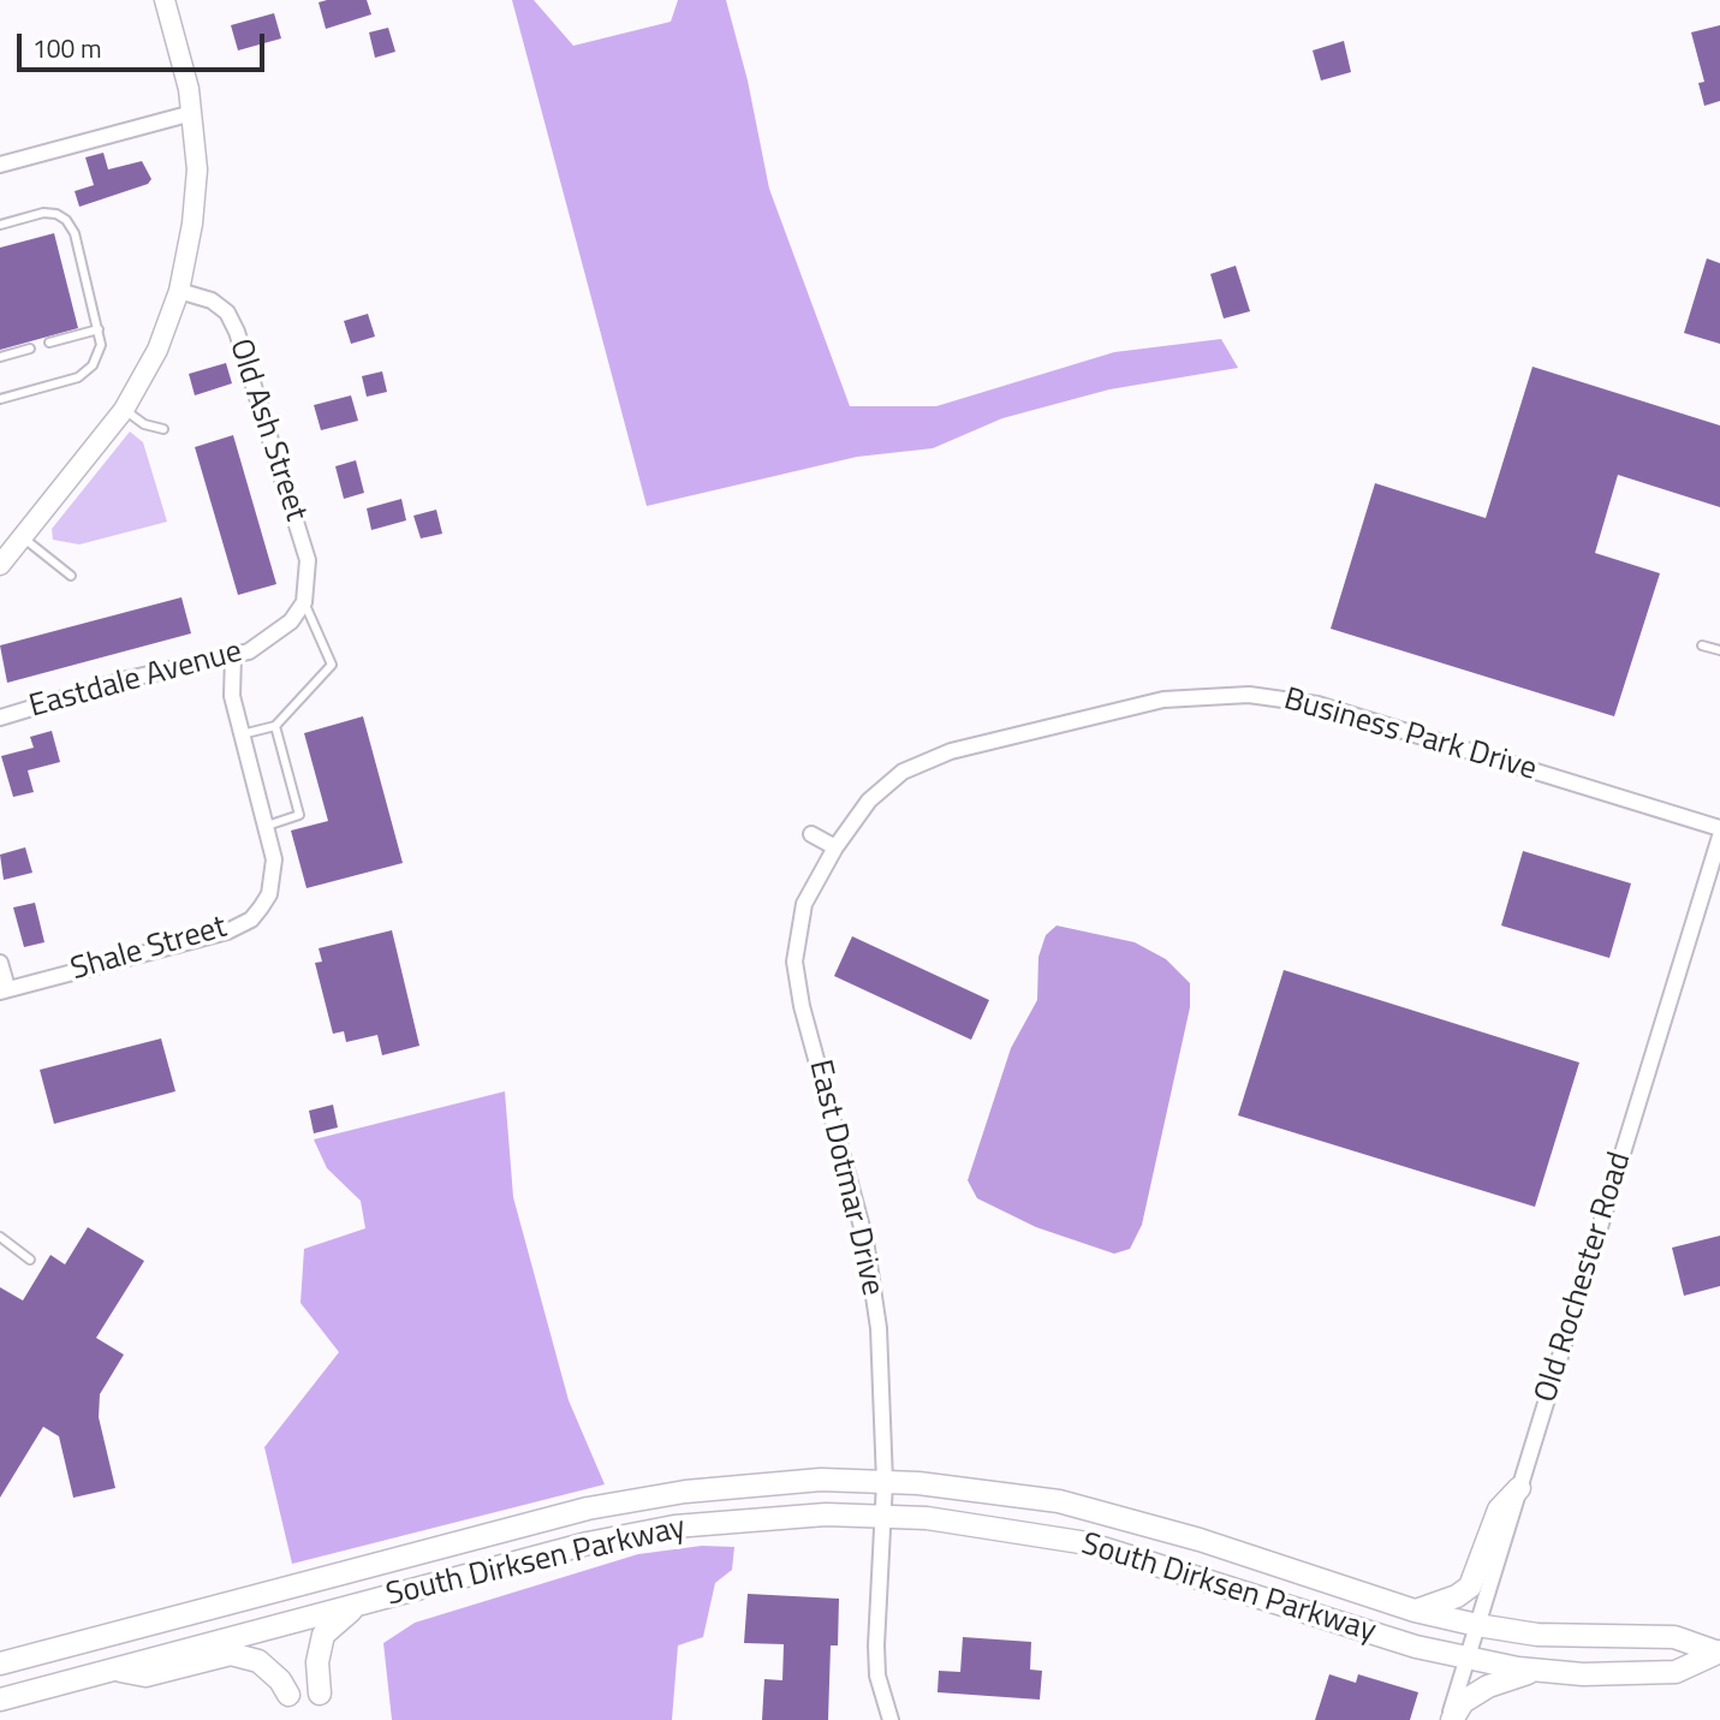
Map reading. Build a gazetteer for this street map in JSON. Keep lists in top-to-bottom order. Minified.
{"streets":{"main road":["South Dirksen Parkway"],"street":["Old Ash Street","Eastdale Avenue","Business Park Drive","Shale Street","East Dotmar Drive","Old Rochester Road"]},"crossings":[["Old Ash Street","Eastdale Avenue"],["Business Park Drive","East Dotmar Drive"],["East Dotmar Drive","South Dirksen Parkway"],["Old Rochester Road","South Dirksen Parkway"]],"scale_bar":"100 m"}
